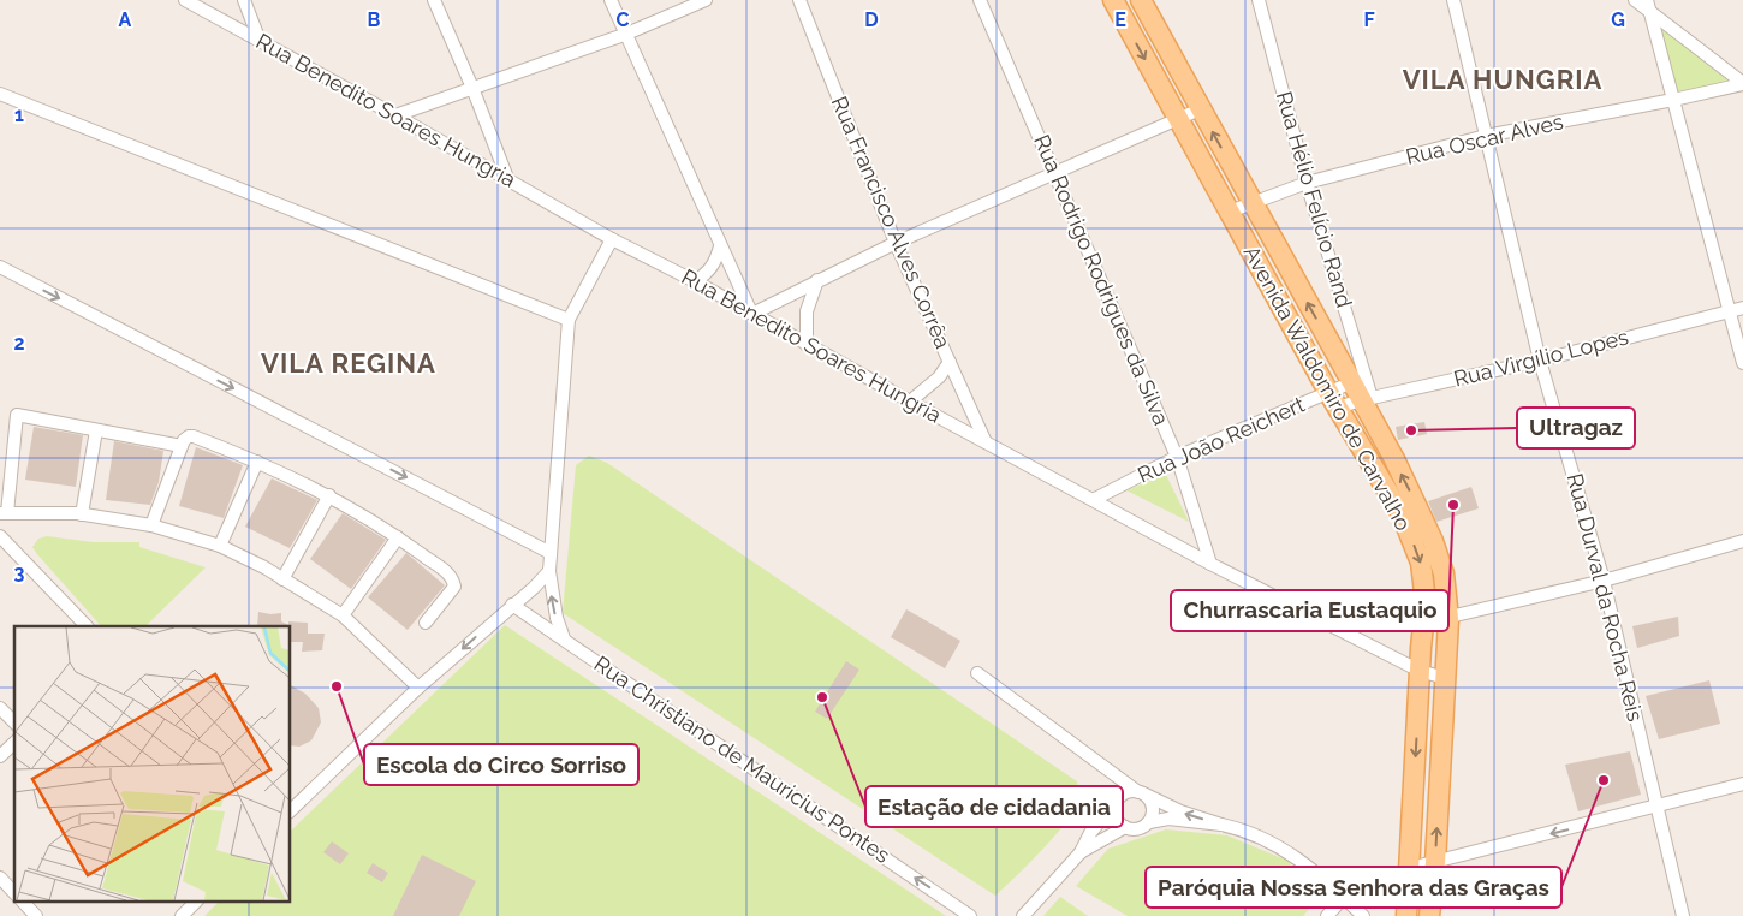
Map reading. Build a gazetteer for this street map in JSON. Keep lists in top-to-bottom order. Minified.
{"streets":{"main road":["Avenida Waldomiro de Carvalho"],"street":["Rua Benedito Soares Hungria","Rua Oscar Alves","Rua Hélio Felício Rand","Rua Francisco Alves Corrêa","Rua Rodrigo Rodrigues da Silva","Rua Virgílio Lopes","Rua João Reichert","Rua Durval da Rocha Reis","Rua Christiano de Mauricius Pontes"]},"crossings":[["Rua Benedito Soares Hungria","Rua Francisco Alves Corrêa"],["Rua Benedito Soares Hungria","Rua Rodrigo Rodrigues da Silva"],["Rua Benedito Soares Hungria","Avenida Waldomiro de Carvalho"],["Rua Benedito Soares Hungria","Rua João Reichert"],["Rua Oscar Alves","Rua Hélio Felício Rand"],["Rua Oscar Alves","Avenida Waldomiro de Carvalho"],["Rua Oscar Alves","Rua Durval da Rocha Reis"],["Rua Hélio Felício Rand","Rua Virgílio Lopes"],["Rua Hélio Felício Rand","Avenida Waldomiro de Carvalho"],["Rua Rodrigo Rodrigues da Silva","Rua João Reichert"],["Rua Virgílio Lopes","Avenida Waldomiro de Carvalho"],["Rua Virgílio Lopes","Rua João Reichert"],["Rua Virgílio Lopes","Rua Durval da Rocha Reis"],["Avenida Waldomiro de Carvalho","Rua João Reichert"]],"one_way":["Rua Christiano de Mauricius Pontes"],"districts":["VILA HUNGRIA","VILA REGINA"],"places":["Ultragaz","Churrascaria Eustaquio","Escola do Circo Sorriso","Estação de cidadania","Paróquia Nossa Senhora das Graças"],"grid":{"columns":["A","B","C","D","E","F","G"],"rows":["1","2","3"]}}
